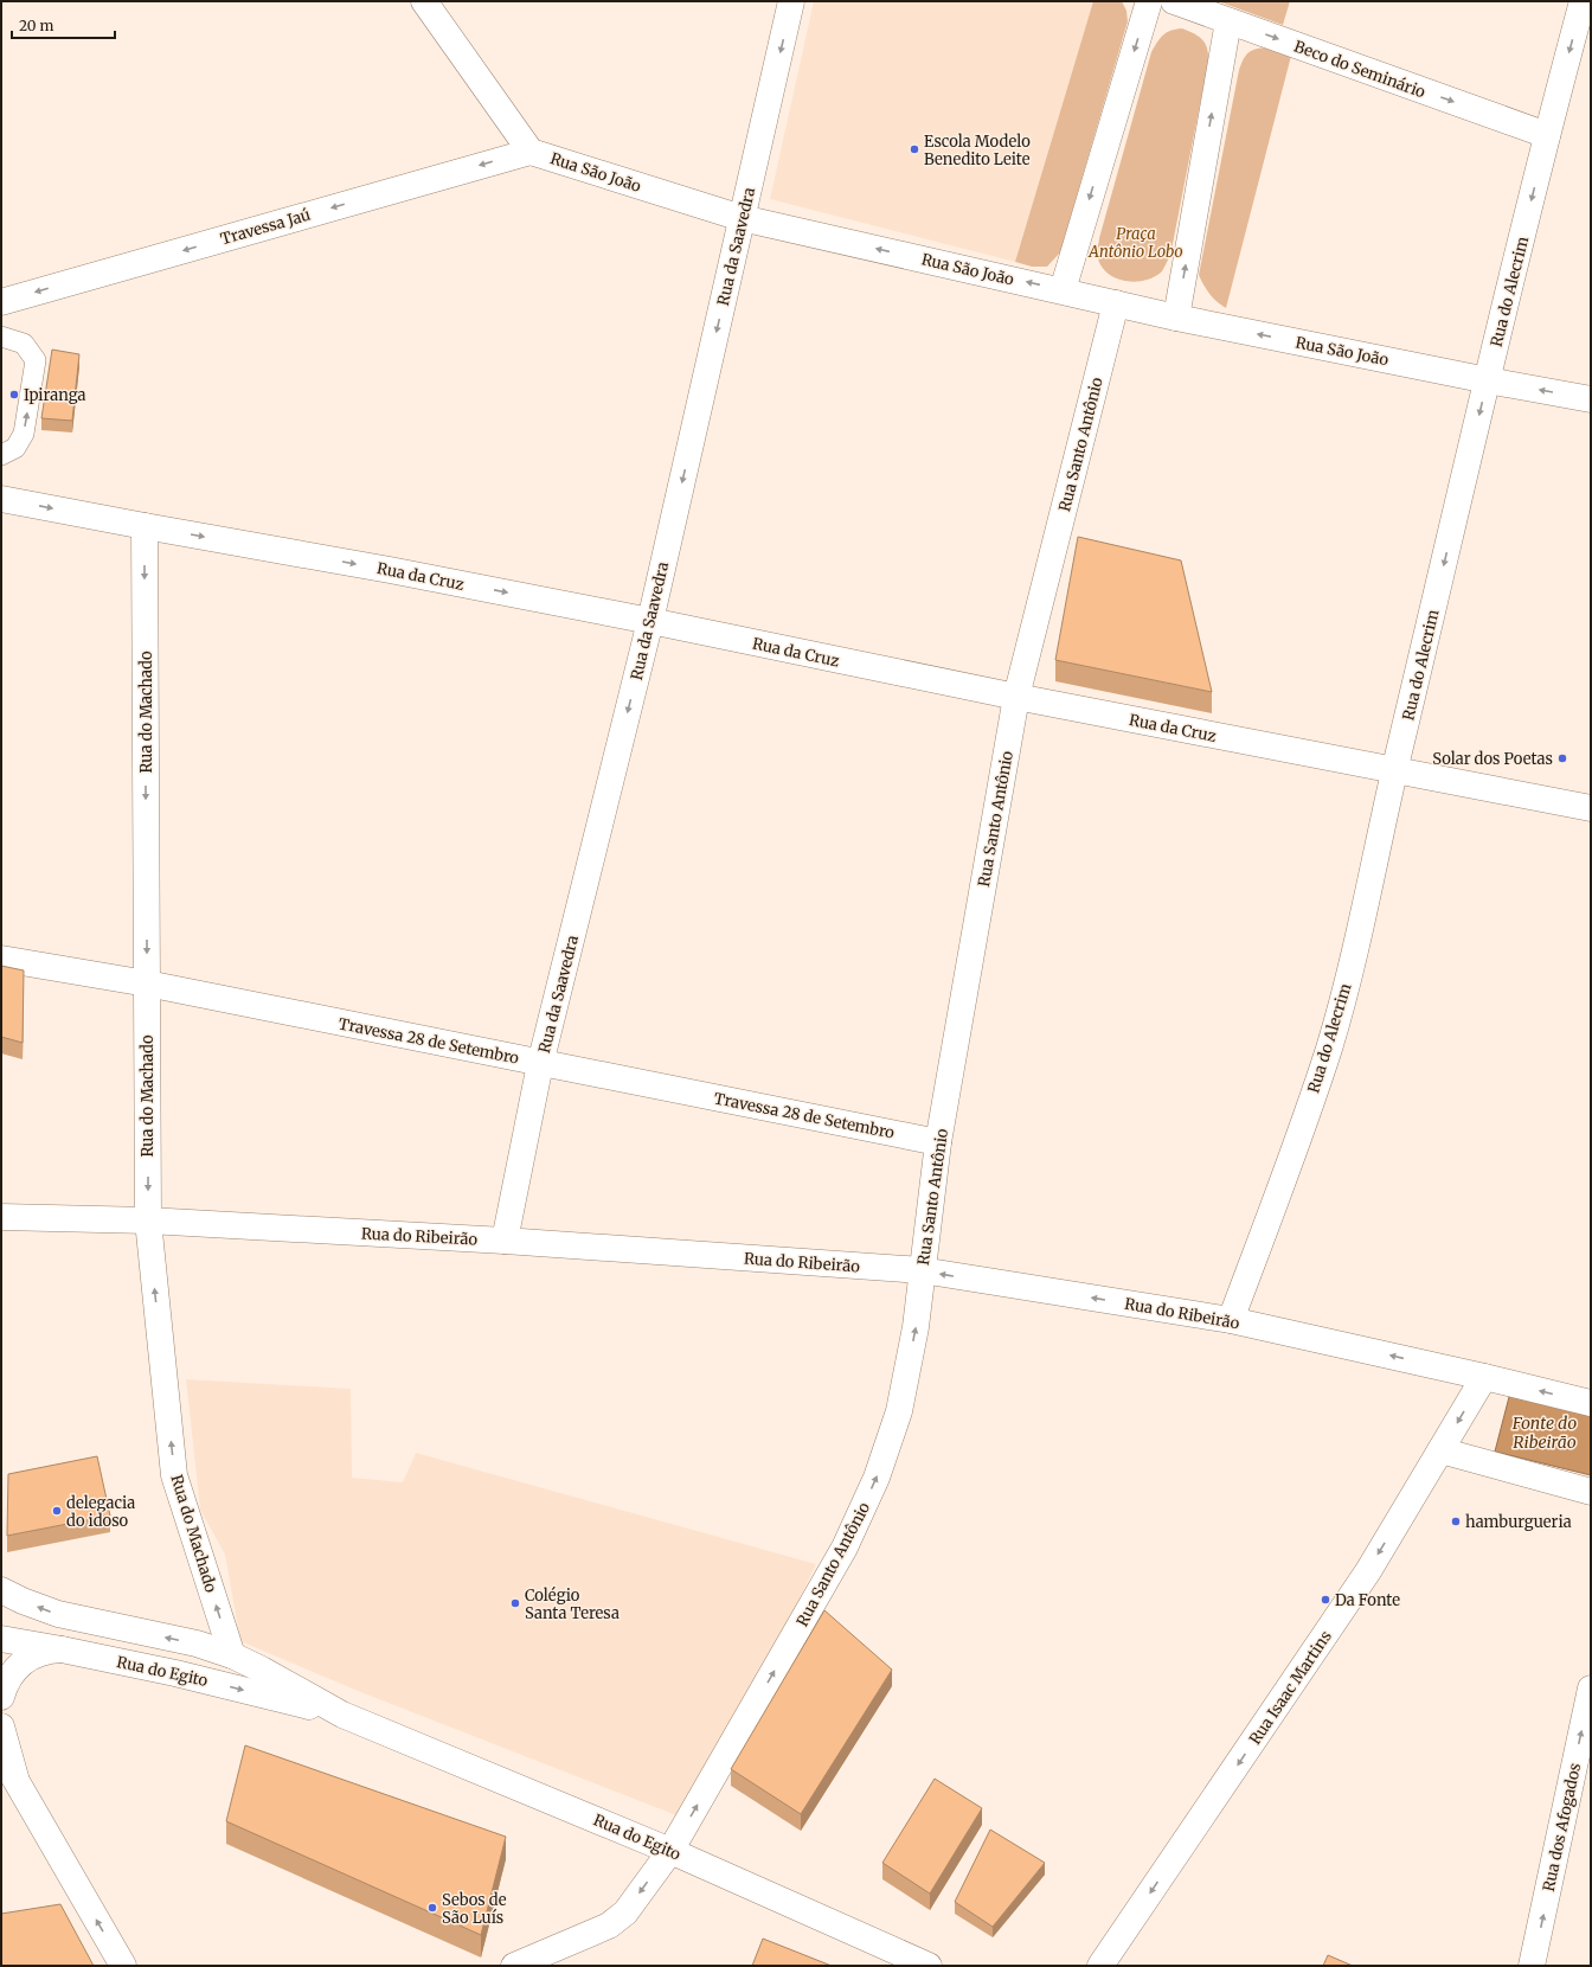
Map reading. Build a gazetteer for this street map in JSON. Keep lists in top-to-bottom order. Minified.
{"streets":{"street":["Beco do Seminário","Rua São João","Travessa Jaú","Rua da Saavedra","Rua do Alecrim","Rua Santo Antônio","Rua da Cruz","Rua do Machado","Travessa 28 de Setembro","Rua do Ribeirão","Rua do Egito","Rua Isaac Martins","Rua dos Afogados"]},"crossings":[["Beco do Seminário","Rua do Alecrim"],["Rua São João","Travessa Jaú"],["Rua São João","Rua da Saavedra"],["Rua São João","Rua do Alecrim"],["Rua São João","Rua Santo Antônio"],["Rua da Saavedra","Rua da Cruz"],["Rua da Saavedra","Travessa 28 de Setembro"],["Rua da Saavedra","Rua do Ribeirão"],["Rua do Alecrim","Rua da Cruz"],["Rua do Alecrim","Rua do Ribeirão"],["Rua Santo Antônio","Rua da Cruz"],["Rua Santo Antônio","Travessa 28 de Setembro"],["Rua Santo Antônio","Rua do Ribeirão"],["Rua Santo Antônio","Rua do Egito"],["Rua da Cruz","Rua do Machado"],["Rua do Machado","Travessa 28 de Setembro"],["Rua do Machado","Rua do Ribeirão"],["Rua do Machado","Rua do Egito"],["Rua do Ribeirão","Rua Isaac Martins"]],"one_way":["Beco do Seminário","Rua São João","Travessa Jaú","Rua da Saavedra","Rua do Alecrim","Rua da Cruz","Rua do Ribeirão","Rua Isaac Martins","Rua dos Afogados"],"water":["Fonte do Ribeirão"],"parks":["Praça Antônio Lobo"],"places":["Escola Modelo Benedito Leite","Ipiranga","Solar dos Poetas","delegacia do idoso","hamburgueria","Da Fonte","Colégio Santa Teresa","Sebos de São Luís"],"scale_bar":"20 m"}
